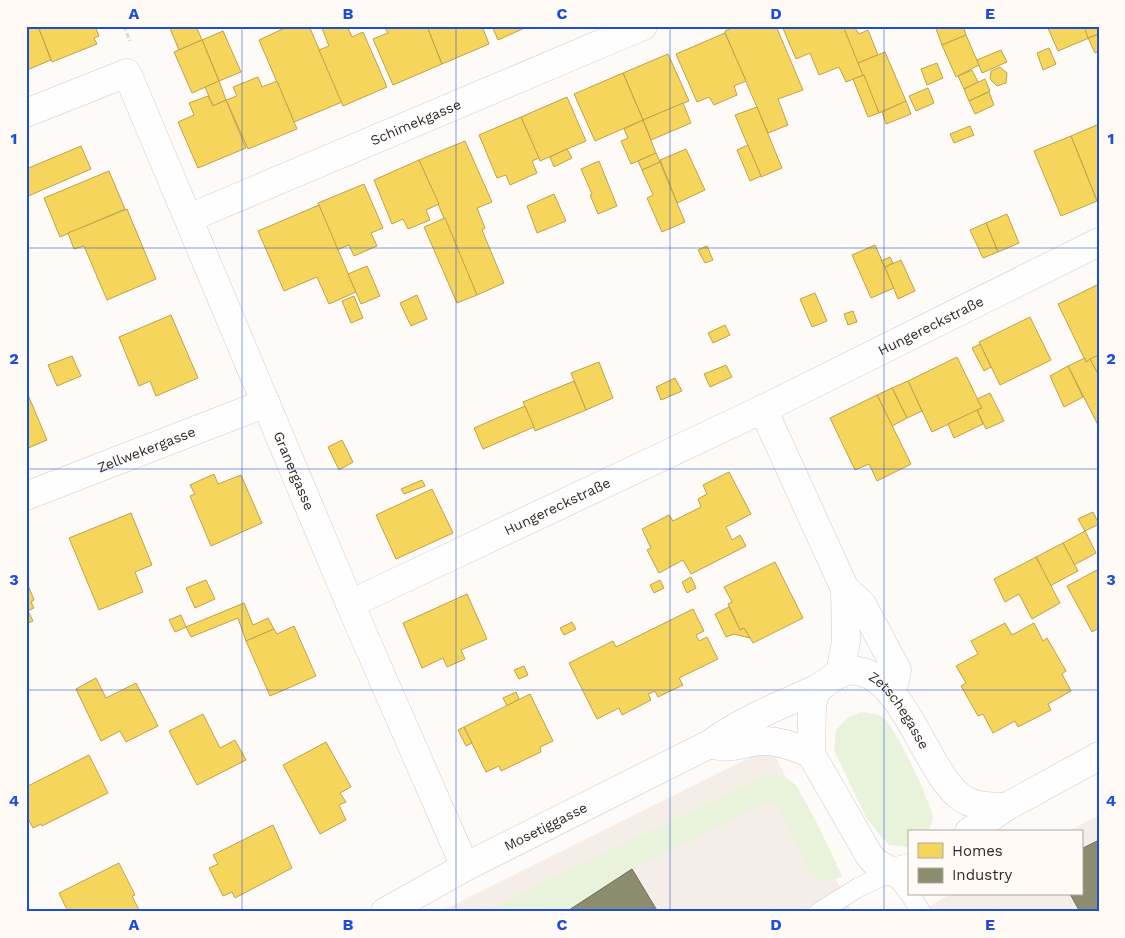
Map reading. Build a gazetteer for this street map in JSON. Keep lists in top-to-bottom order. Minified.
{"streets":{"street":["Schimekgasse","Hungereckstraße","Zellwekergasse","Granergasse","Zetschegasse","Mosetiggasse"]},"crossings":[["Schimekgasse","Granergasse"],["Hungereckstraße","Granergasse"],["Zellwekergasse","Granergasse"],["Granergasse","Mosetiggasse"]],"legend":["Homes","Industry"],"grid":{"columns":["A","B","C","D","E"],"rows":["1","2","3","4"]}}
